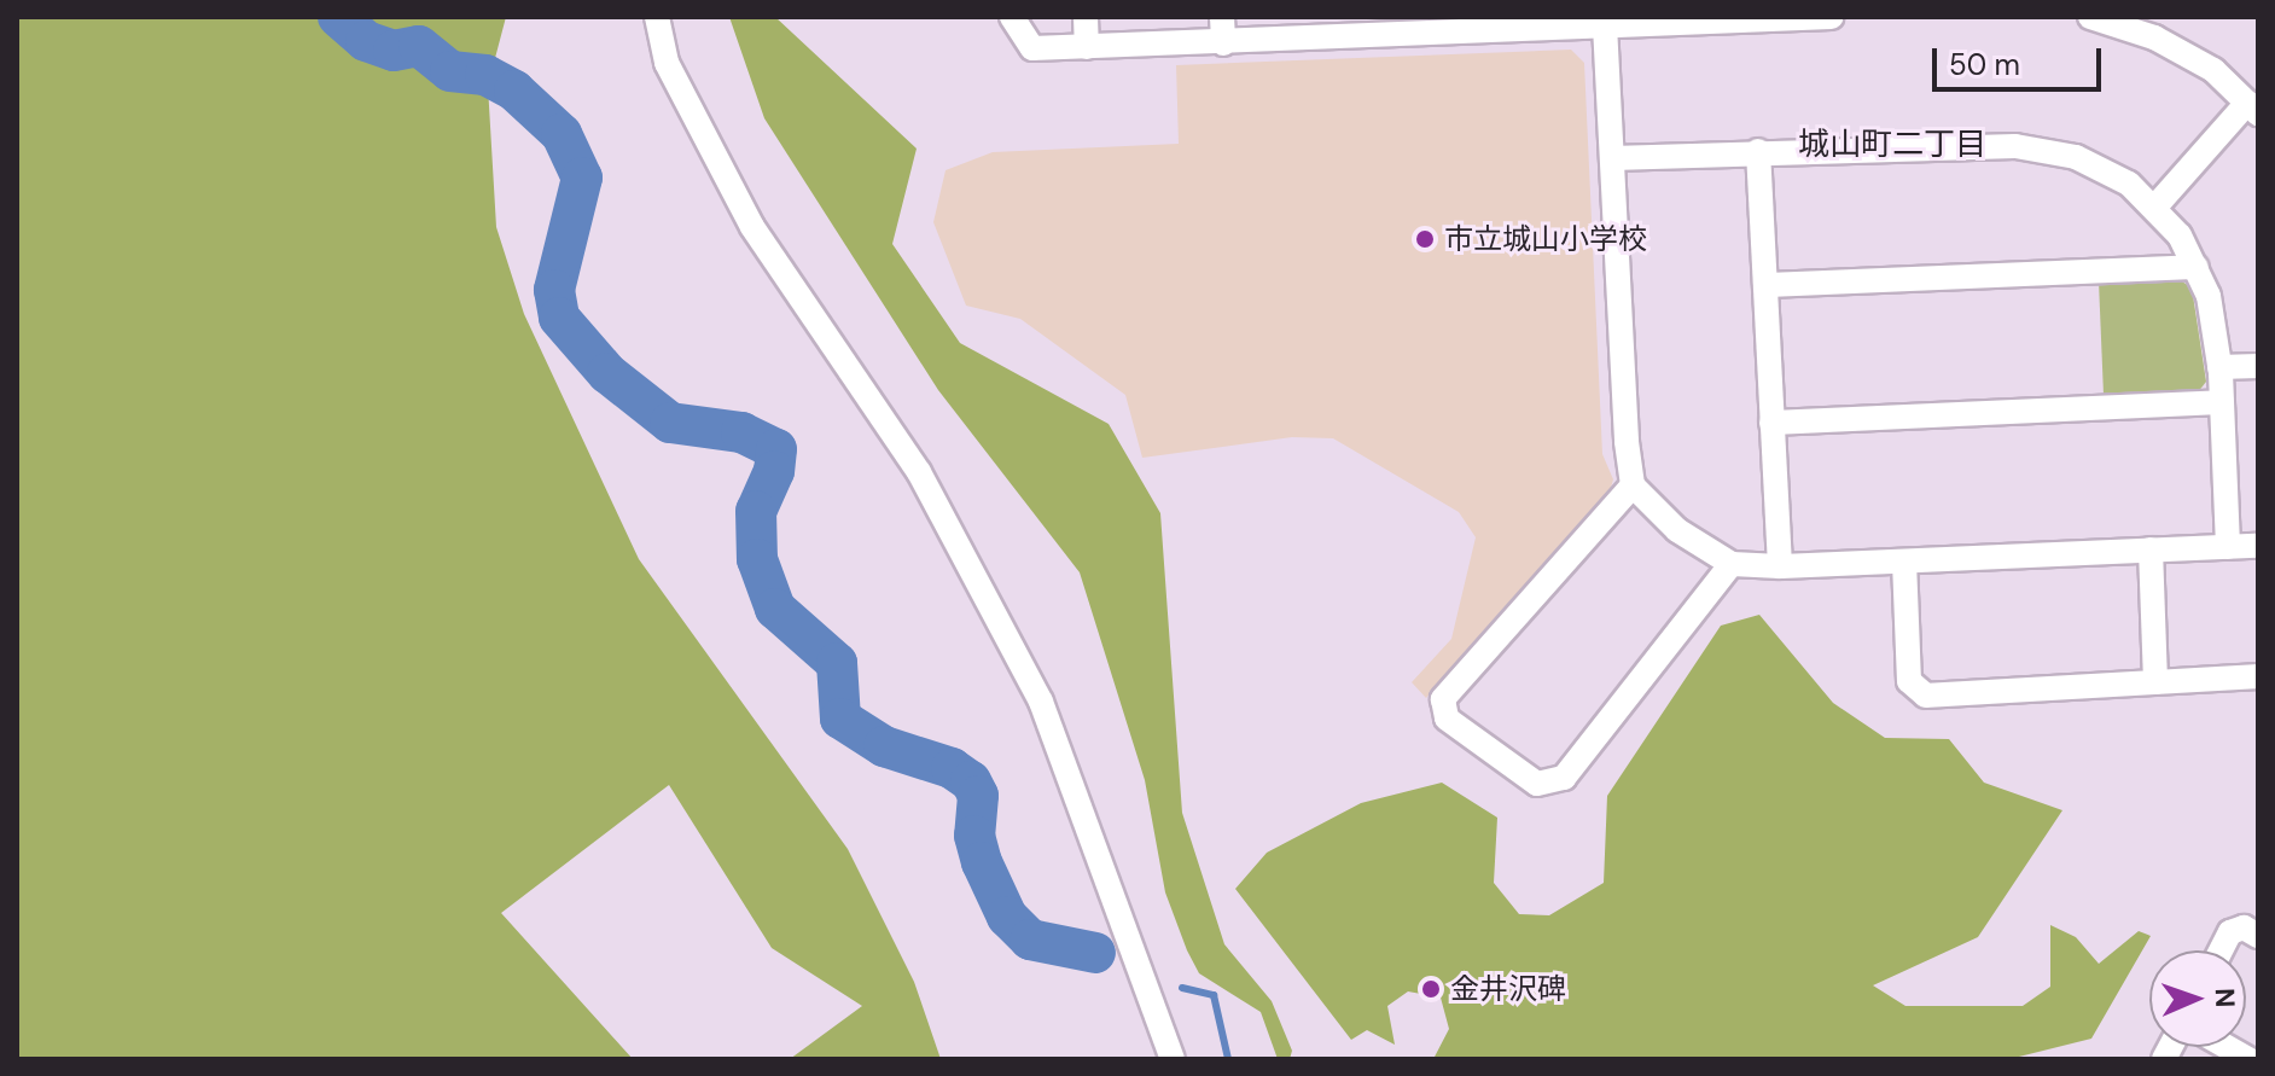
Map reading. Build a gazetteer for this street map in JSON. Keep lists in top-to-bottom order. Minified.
{"districts":["城山町二丁目"],"places":["市立城山小学校","金井沢碑"],"scale_bar":"50 m","north":"right"}
